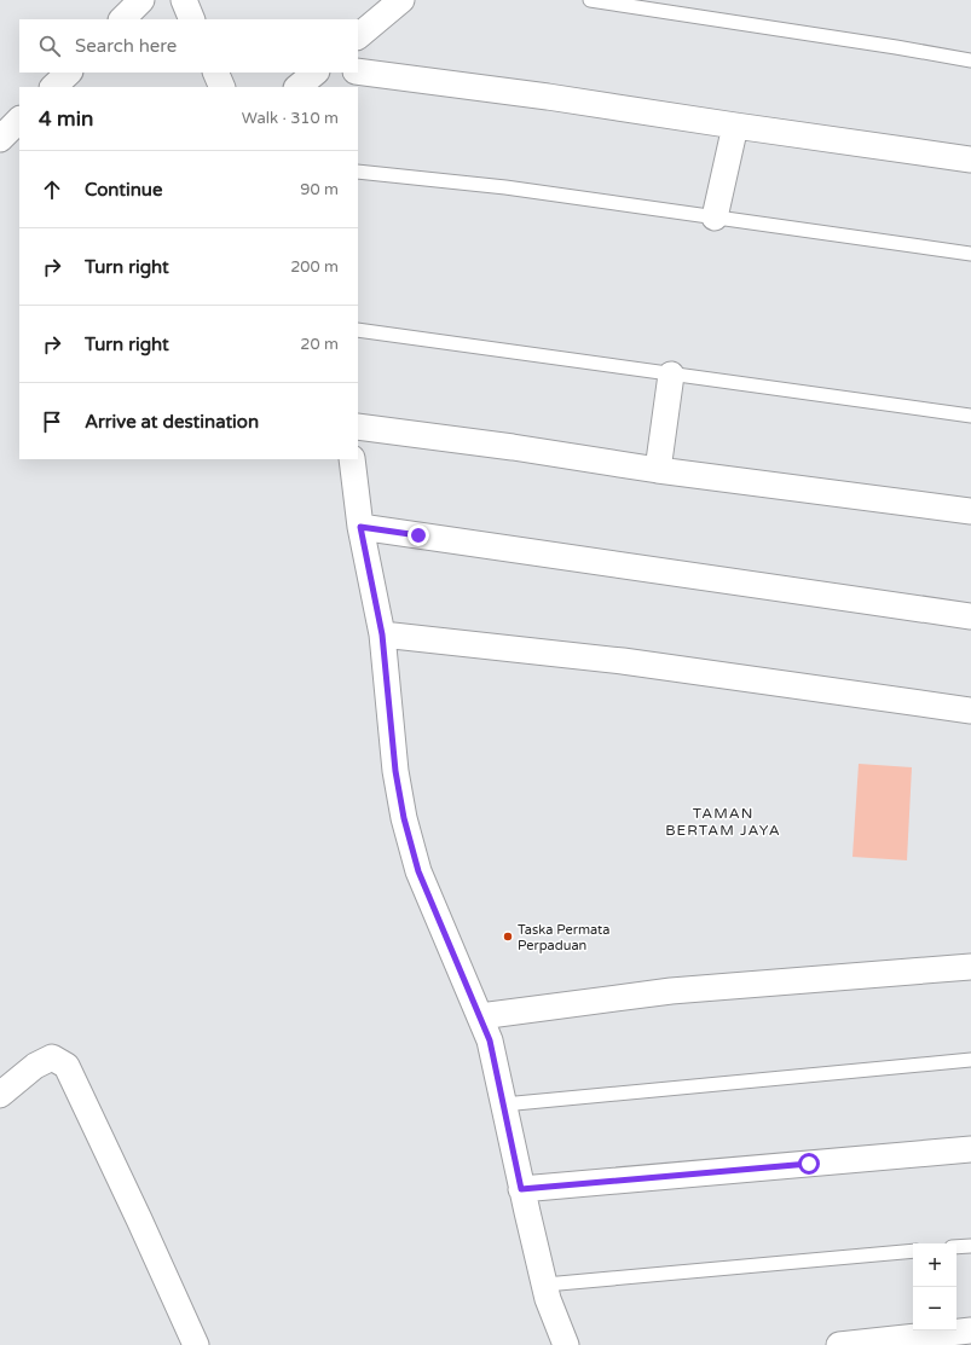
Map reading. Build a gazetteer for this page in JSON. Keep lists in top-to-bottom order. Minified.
{"districts":["TAMAN BERTAM JAYA"],"places":["Taska Permata Perpaduan"],"page":{"search":"Search here","heading":["4 min","Walk · 310 m"],"list":[["Continue","90 m"],["Turn right","200 m"],["Turn right","20 m"],"Arrive at destination"],"map_buttons":["+","−"]}}
